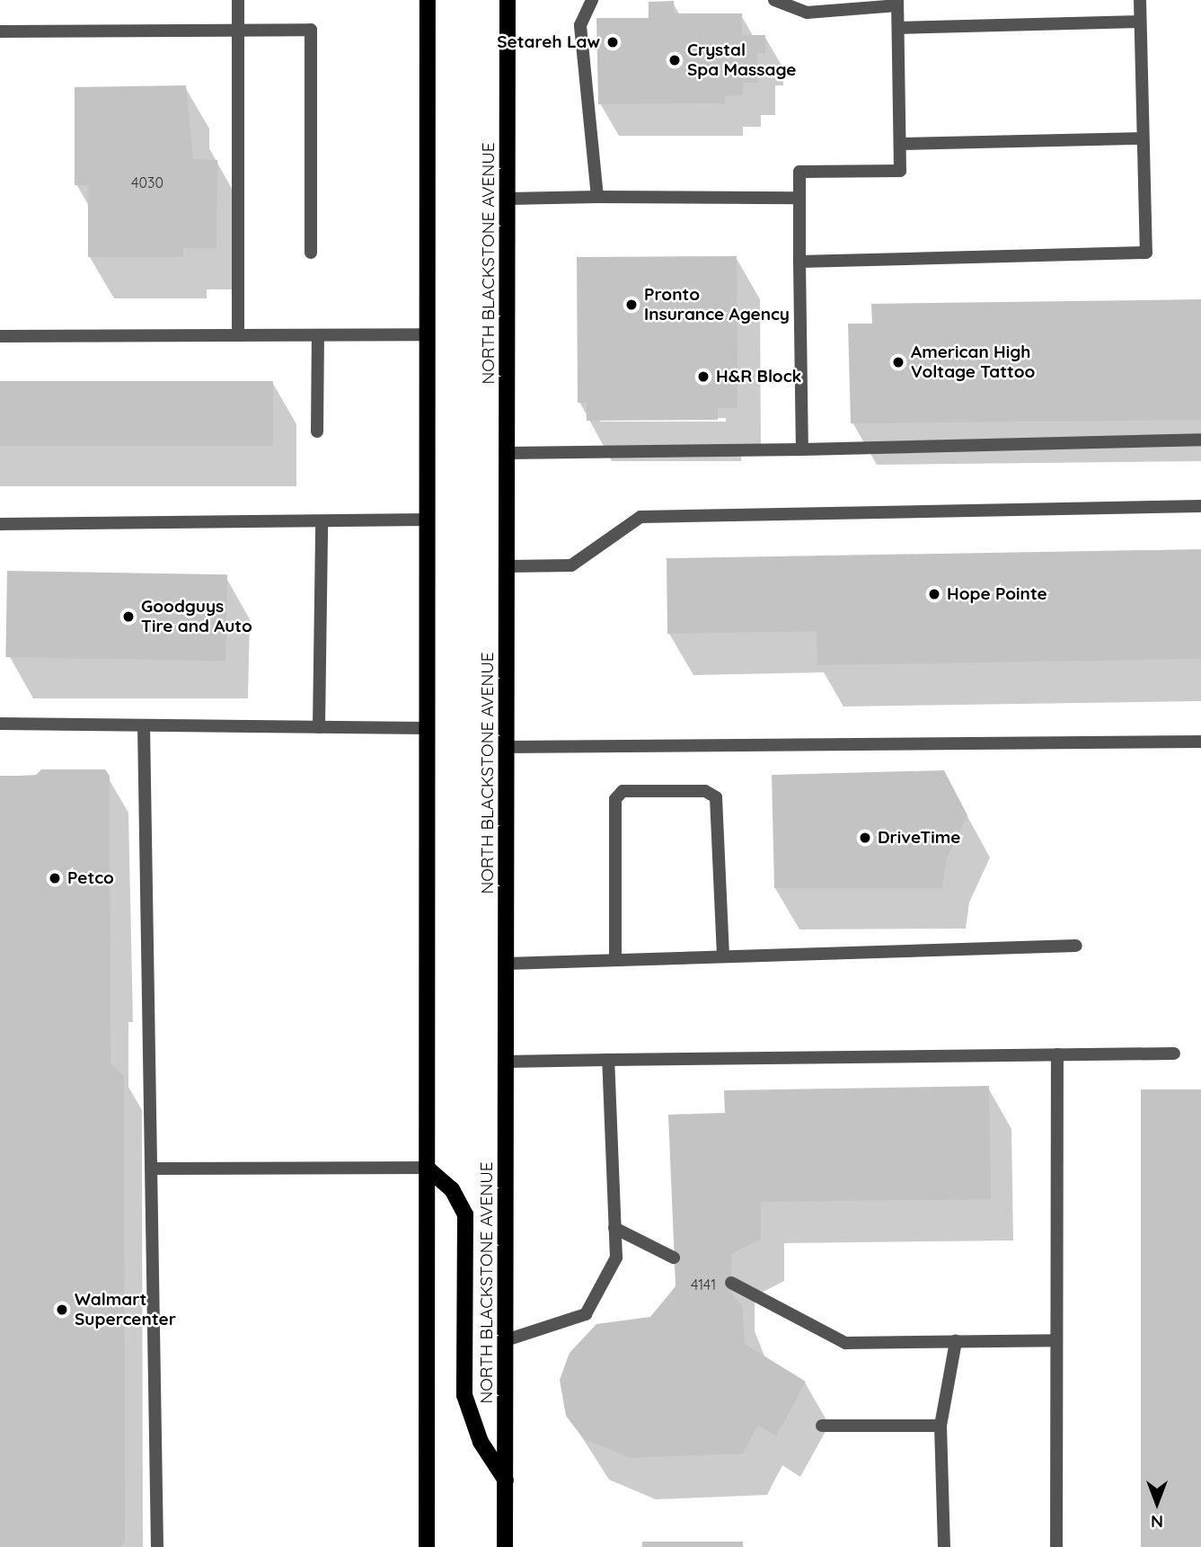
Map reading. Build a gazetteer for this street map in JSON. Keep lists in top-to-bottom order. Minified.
{"streets":{"main road":["NORTH BLACKSTONE AVENUE"]},"places":["Setareh Law","Crystal Spa Massage","Pronto Insurance Agency","American High Voltage Tattoo","H&R Block","Hope Pointe","Goodguys Tire and Auto","DriveTime","Petco","Walmart Supercenter"],"house_numbers":["4030","4141"],"north":"bottom"}
